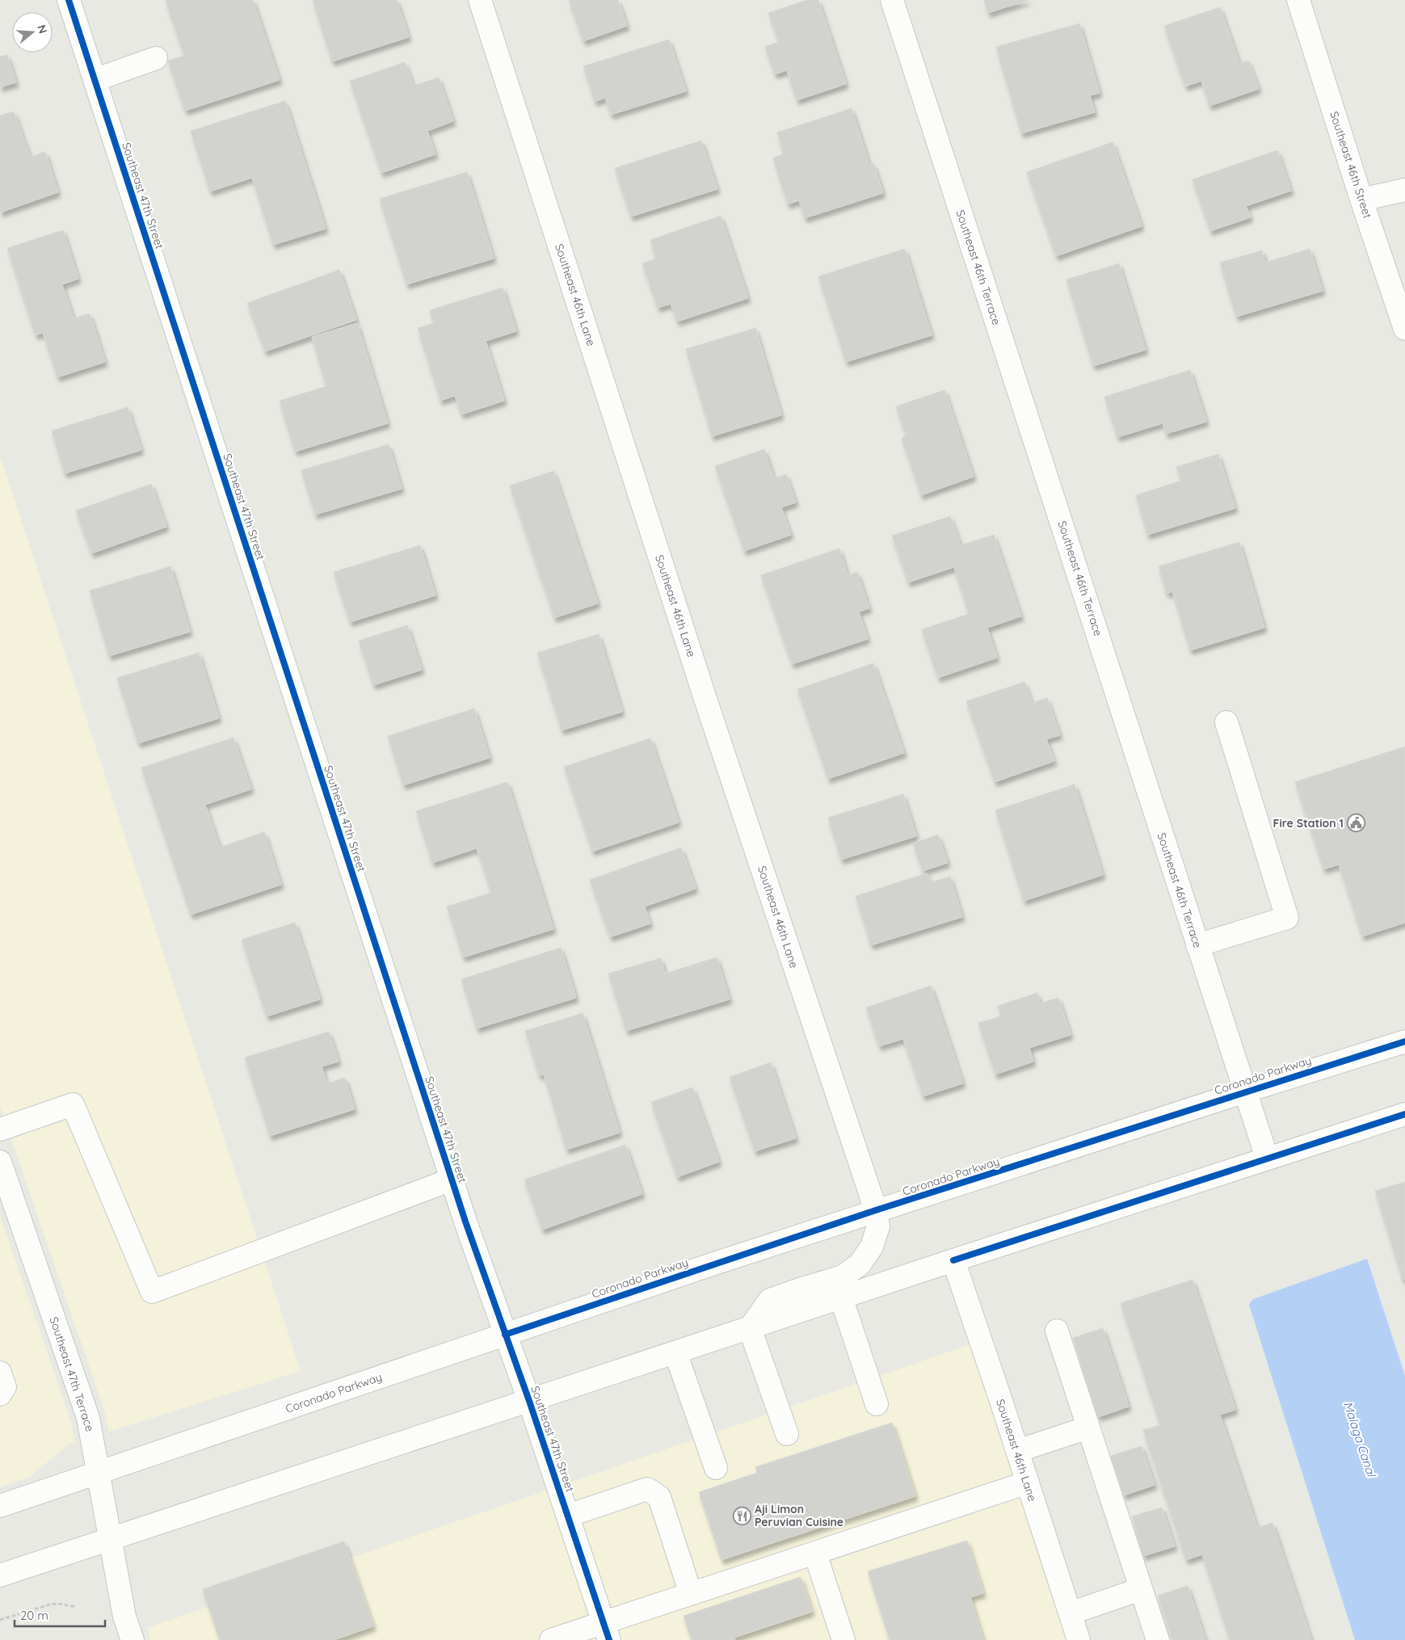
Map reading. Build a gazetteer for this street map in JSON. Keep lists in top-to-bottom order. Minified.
{"streets":{"street":["Southeast 46th Street","Southeast 47th Street","Southeast 46th Terrace","Southeast 46th Lane","Coronado Parkway","Southeast 47th Terrace"]},"crossings":[["Southeast 47th Street","Coronado Parkway"],["Southeast 46th Terrace","Coronado Parkway"],["Southeast 46th Lane","Coronado Parkway"],["Coronado Parkway","Southeast 47th Terrace"]],"water":["Malaga Canal"],"places":{"public building":["Fire Station 1"],"restaurant":["Aji Limon Peruvian Cuisine"]},"scale_bar":"20 m","north":"right"}
